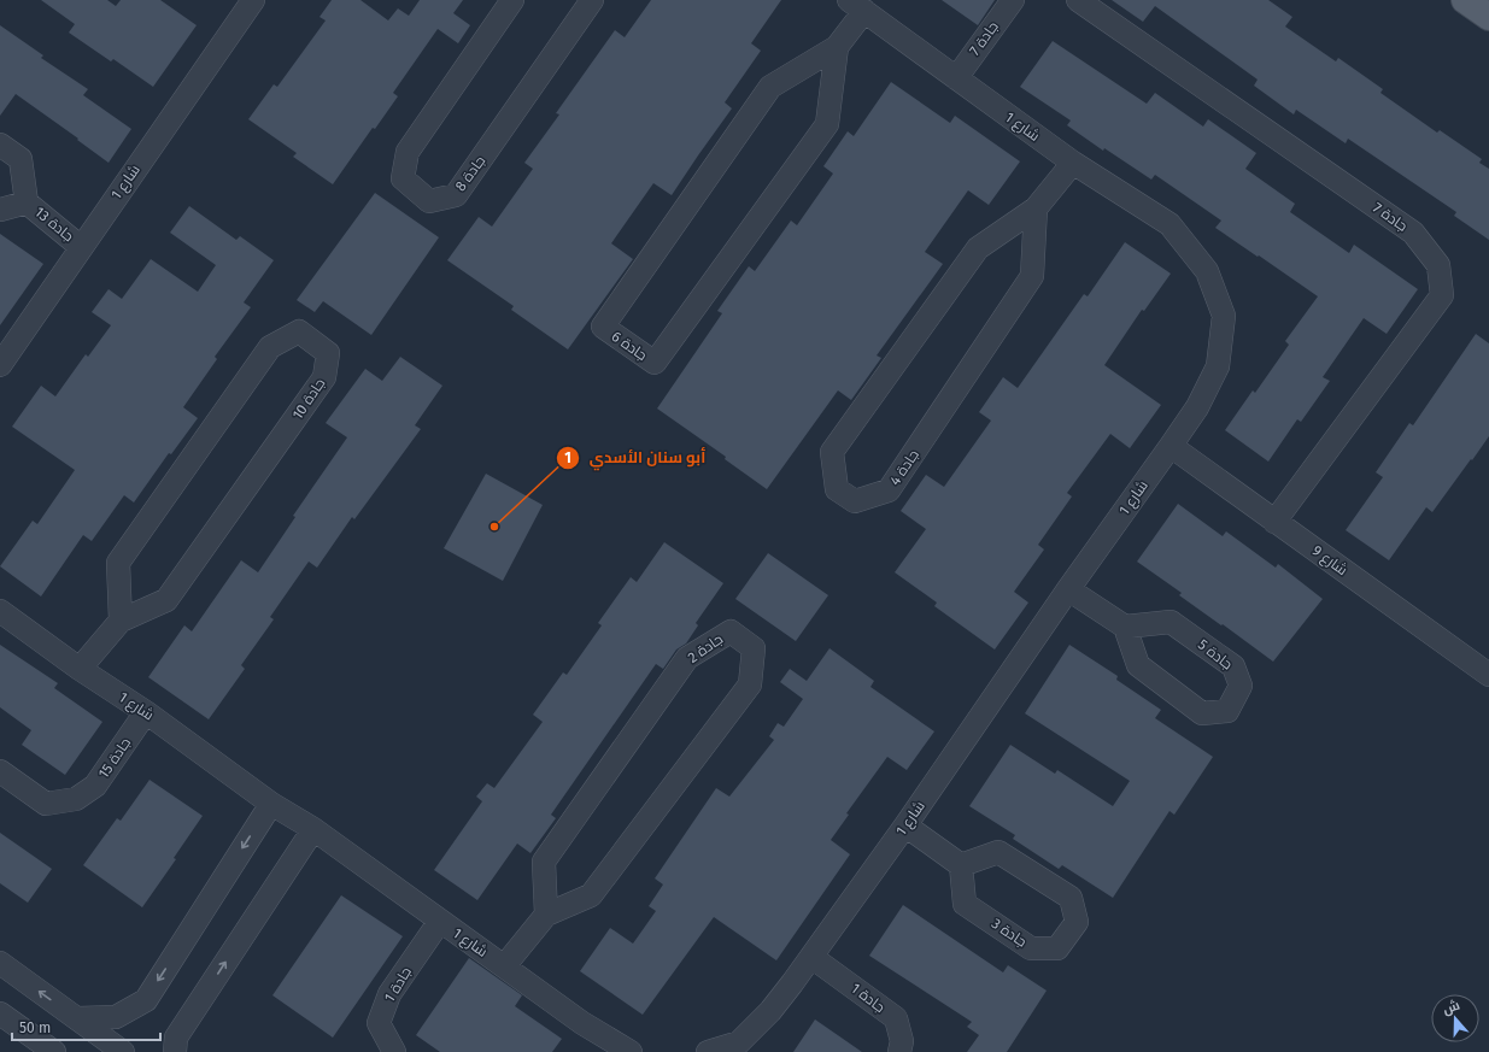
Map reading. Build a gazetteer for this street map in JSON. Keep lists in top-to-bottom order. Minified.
{"streets":{"street":["جادة 7","شارع 1","جادة 8","جادة 13","جادة 6","جادة 10","جادة 4","شارع 9","جادة 2","جادة 5","جادة 15","جادة 3","جادة 1"]},"crossings":[["جادة 7","شارع 1"],["جادة 7","شارع 9"],["شارع 1","جادة 13"],["شارع 1","جادة 6"],["شارع 1","جادة 10"],["شارع 1","جادة 4"],["شارع 1","شارع 9"],["شارع 1","جادة 2"],["شارع 1","جادة 15"],["شارع 1","جادة 1"]],"places":["أبو سنان الأسدي"],"scale_bar":"50 m","north":"top"}
